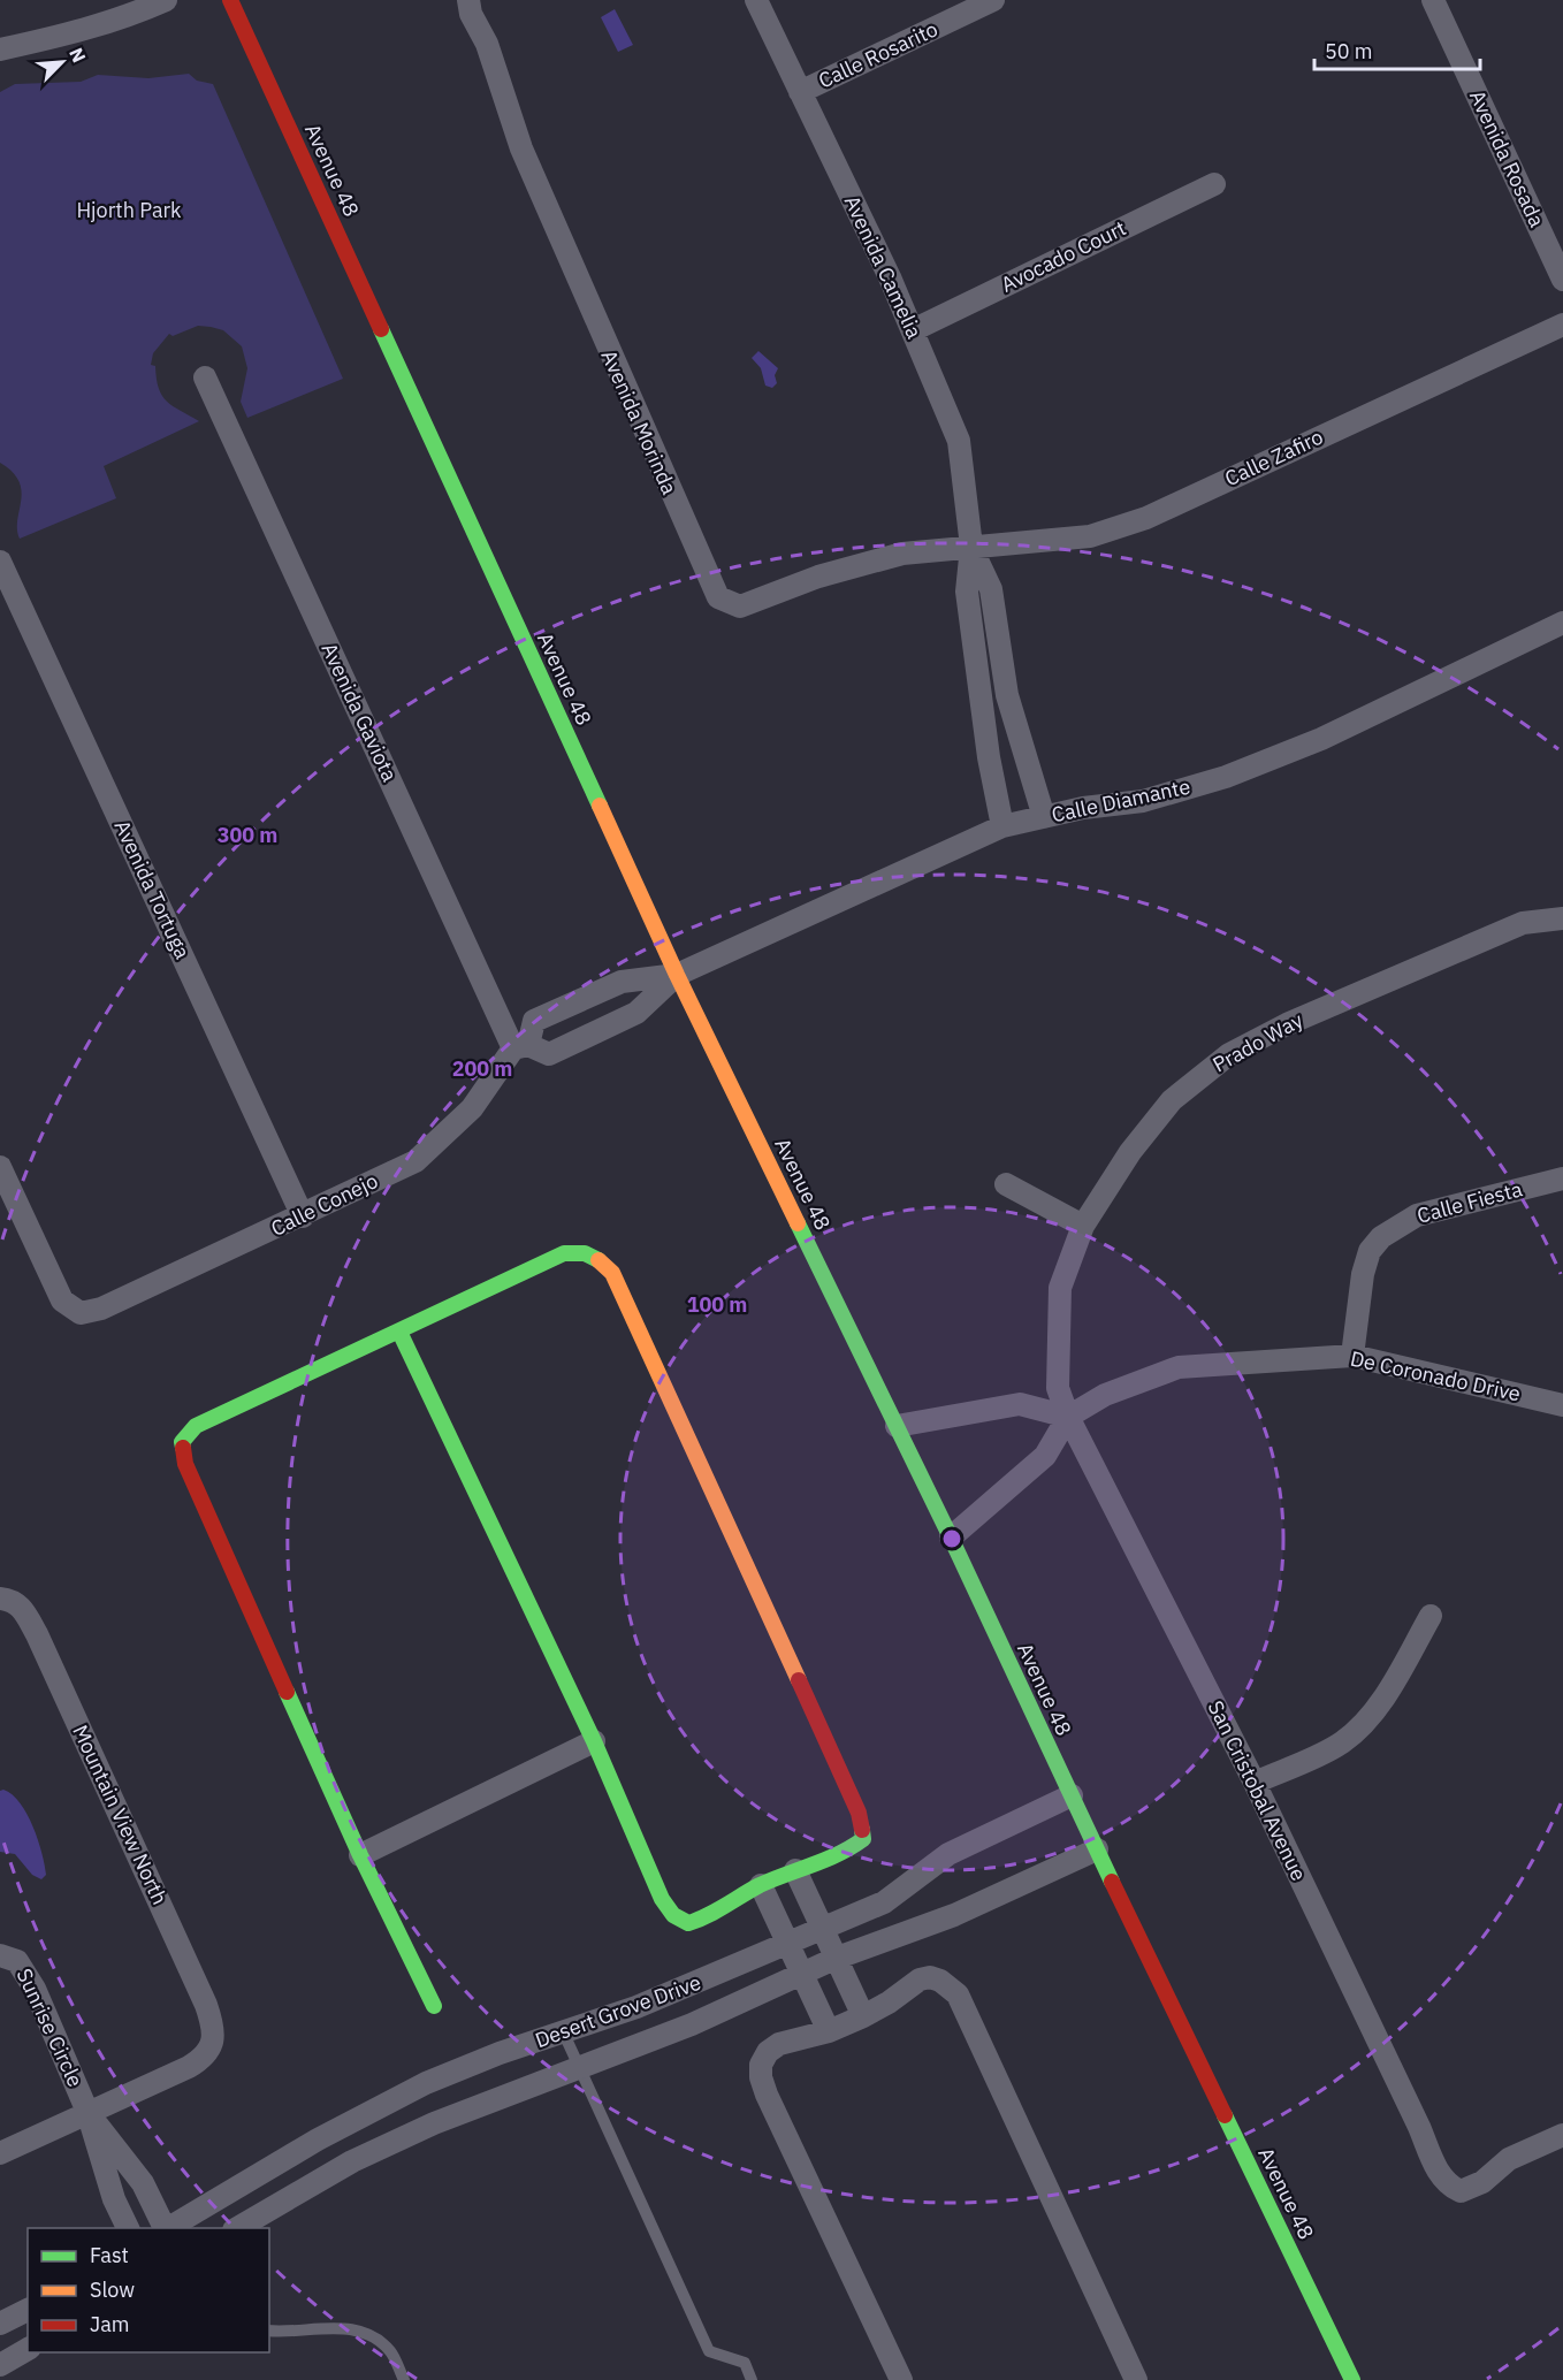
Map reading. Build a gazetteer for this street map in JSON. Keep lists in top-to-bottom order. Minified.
{"streets":{"main road":["Avenue 48"],"street":["Calle Rosarito","Avenida Rosada","Avocado Court","Avenida Camelia","Avenida Morinda","Calle Zafiro","Avenida Gaviota","Calle Diamante","Avenida Tortuga","Prado Way","Calle Fiesta","Calle Conejo","De Coronado Drive","San Cristobal Avenue","Mountain View North","Desert Grove Drive","Sunrise Circle"]},"crossings":[["Calle Rosarito","Avenida Camelia"],["Avenue 48","Calle Diamante"],["Avenue 48","Calle Conejo"],["Avenue 48","De Coronado Drive"],["Avenue 48","Desert Grove Drive"],["Avocado Court","Avenida Camelia"],["Avenida Camelia","Avenida Morinda"],["Avenida Camelia","Calle Zafiro"],["Avenida Camelia","Calle Diamante"],["Avenida Morinda","Calle Zafiro"],["Avenida Gaviota","Calle Conejo"],["Calle Diamante","Calle Conejo"],["Avenida Tortuga","Calle Conejo"],["Prado Way","De Coronado Drive"],["Prado Way","San Cristobal Avenue"],["Calle Fiesta","De Coronado Drive"],["De Coronado Drive","San Cristobal Avenue"],["Mountain View North","Sunrise Circle"]],"parks":["Hjorth Park"],"legend":["Fast","Slow","Jam"],"scale_bar":"50 m","north":"top right","rings":["300 m","200 m","100 m"]}
